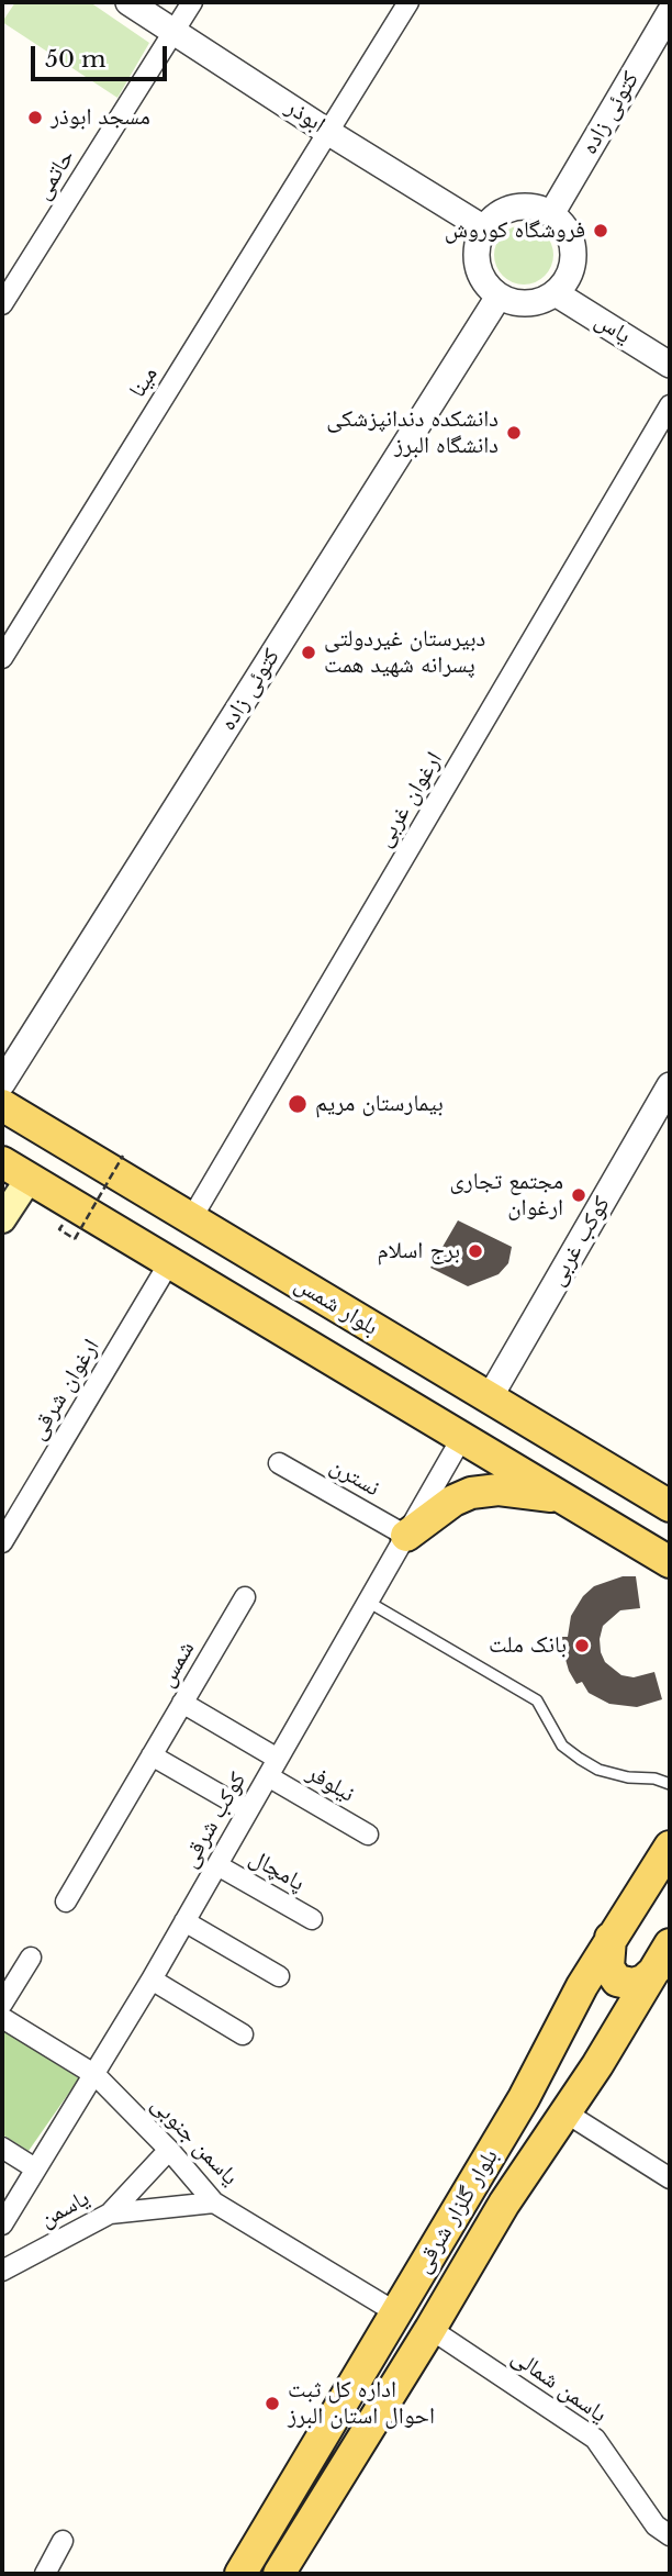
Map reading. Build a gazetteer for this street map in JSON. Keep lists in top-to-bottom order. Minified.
{"streets":{"main road":["بلوار شمس","بلوار گلزار شرقی"],"street":["کتوئی زاده","ابوذر","حاتمی","یاس","مینا","ارغوان غربی","کوکب غربی","ارغوان شرقی","نسترن","شمس","نیلوفر","کوکب شرقی","پامچال","یاسمن جنوبی","یاسمن","یاسمن شمالی"]},"crossings":[["کتوئی زاده","ابوذر"],["کتوئی زاده","یاس"],["ابوذر","حاتمی"],["ابوذر","یاس"],["ابوذر","مینا"],["ارغوان غربی","بلوار شمس"],["کوکب غربی","بلوار شمس"],["بلوار شمس","ارغوان شرقی"],["بلوار شمس","کوکب شرقی"],["نسترن","کوکب شرقی"],["شمس","نیلوفر"],["نیلوفر","کوکب شرقی"],["کوکب شرقی","پامچال"],["کوکب شرقی","یاسمن جنوبی"],["یاسمن جنوبی","یاسمن"],["یاسمن جنوبی","بلوار گلزار شرقی"],["بلوار گلزار شرقی","یاسمن شمالی"]],"places":["مسجد ابوذر","فروشگاه کوروش","دانشکده دندانپزشکی دانشگاه البرز","دبیرستان غیردولتی پسرانه شهید همت","بیمارستان مریم","مجتمع تجاری ارغوان","برج اسلام","بانک ملت","اداره کل ثبت احوال استان البرز"],"scale_bar":"50 m"}
